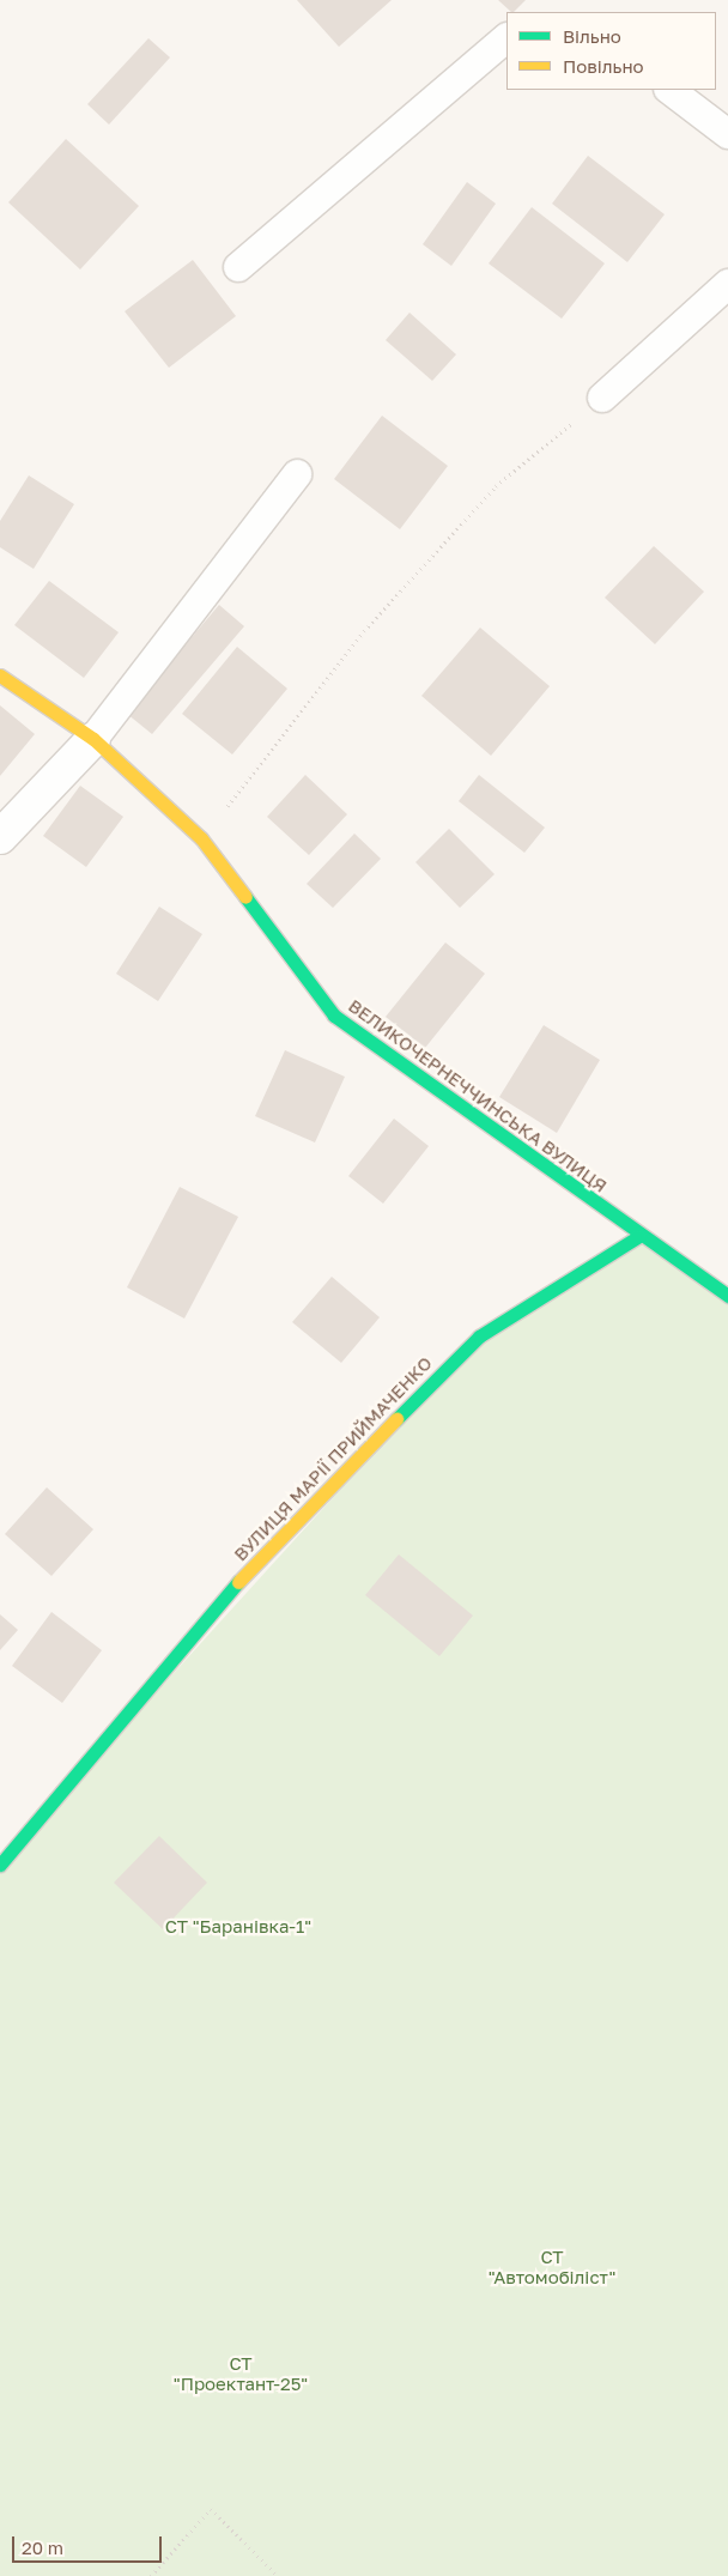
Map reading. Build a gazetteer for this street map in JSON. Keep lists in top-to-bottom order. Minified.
{"streets":{"street":["ВЕЛИКОЧЕРНЕЧЧИНСЬКА ВУЛИЦЯ","ВУЛИЦЯ МАРІЇ ПРИЙМАЧЕНКО"]},"crossings":[["ВЕЛИКОЧЕРНЕЧЧИНСЬКА ВУЛИЦЯ","ВУЛИЦЯ МАРІЇ ПРИЙМАЧЕНКО"]],"parks":["СТ \"Баранівка-1\"","СТ \"Автомобіліст\"","СТ \"Проектант-25\""],"legend":["Вільно","Повільно"],"scale_bar":"20 m"}
